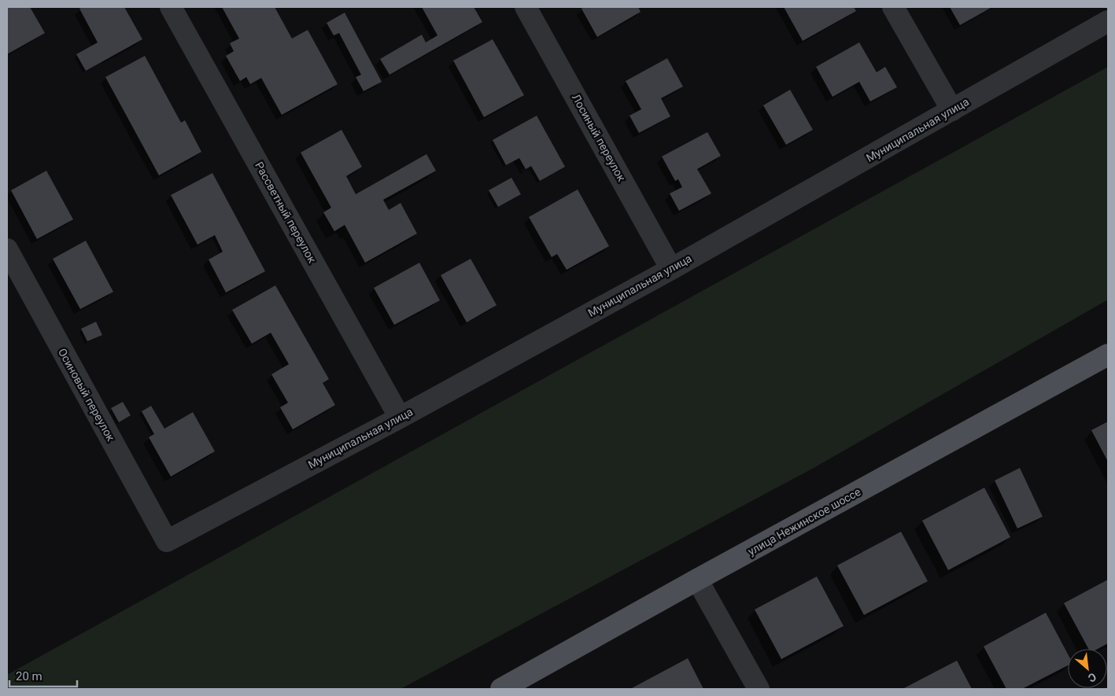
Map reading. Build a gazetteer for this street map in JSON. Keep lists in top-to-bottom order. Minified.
{"streets":{"main road":["улица Нежинское шоссе"],"street":["Муниципальная улица","Лосиный переулок","Рассветный переулок","Осиновый переулок"]},"crossings":[["Муниципальная улица","Лосиный переулок"],["Муниципальная улица","Рассветный переулок"],["Муниципальная улица","Осиновый переулок"]],"scale_bar":"20 m","north":"bottom right"}
